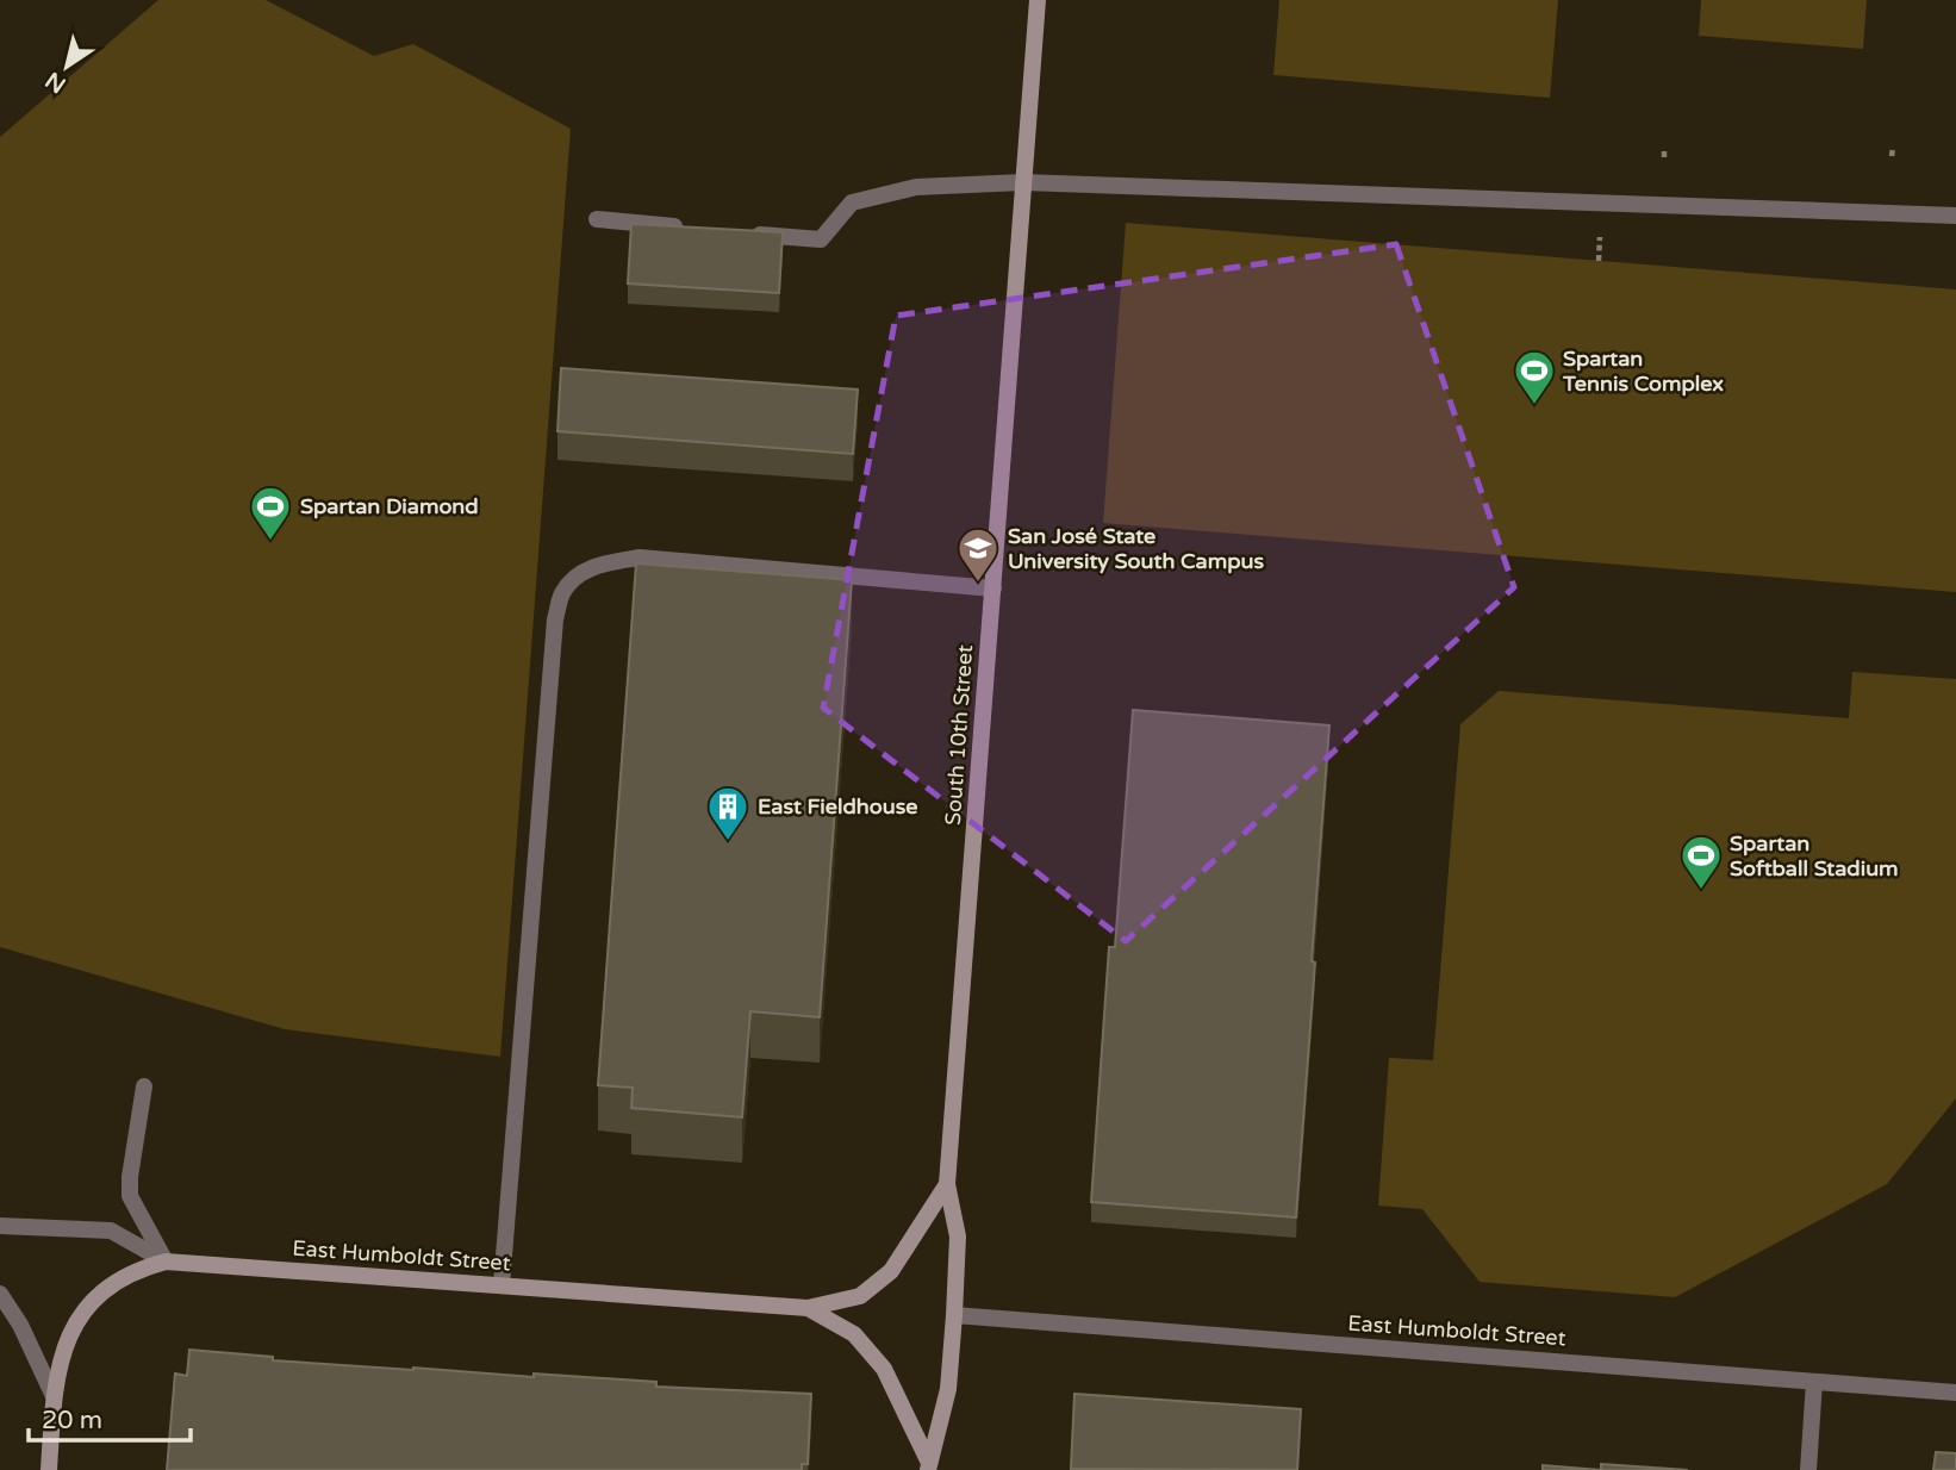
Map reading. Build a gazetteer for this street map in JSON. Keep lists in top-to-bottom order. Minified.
{"streets":{"main road":["South 10th Street","East Humboldt Street"]},"crossings":[["South 10th Street","East Humboldt Street"]],"places":{"sports":["Spartan Tennis Complex","Spartan Diamond","Spartan Softball Stadium"],"school or university":["San José State University South Campus"],"building":["East Fieldhouse"]},"scale_bar":"20 m","north":"bottom left"}
